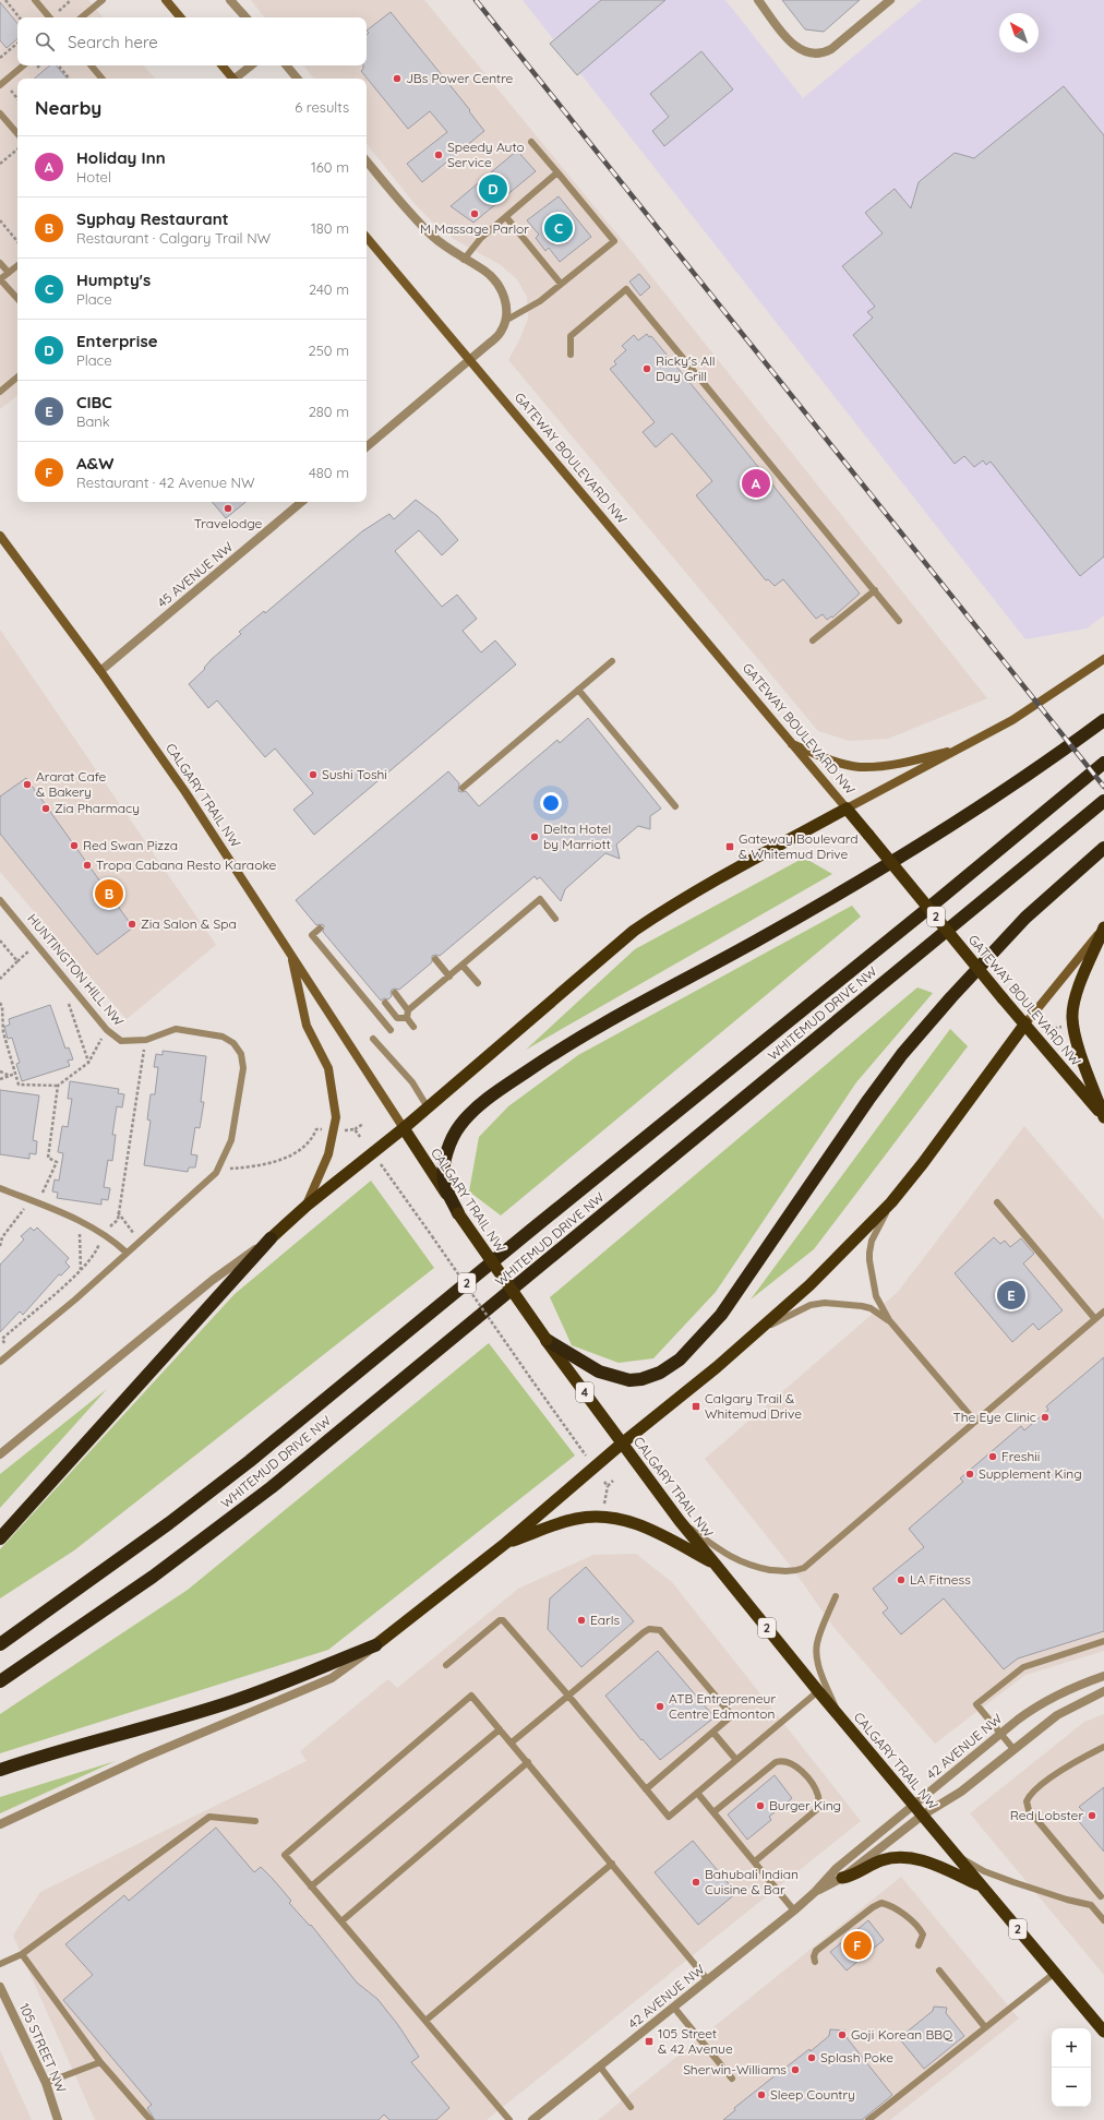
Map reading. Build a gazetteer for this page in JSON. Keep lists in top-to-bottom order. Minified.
{"streets":{"highway":["GATEWAY BOULEVARD NW","CALGARY TRAIL NW","2","WHITEMUD DRIVE NW","4"],"street":["45 AVENUE NW","42 AVENUE NW","105 STREET NW"],"lane":["HUNTINGTON HILL NW"]},"crossings":[["45 AVENUE NW","CALGARY TRAIL NW"],["CALGARY TRAIL NW","42 AVENUE NW"]],"places":{"other":["JBs Power Centre","Speedy Auto Service","M Massage Parlor","Ricky's All Day Grill","Travelodge","Sushi Toshi","Ararat Cafe & Bakery","Zia Pharmacy","Delta Hotel by Marriott","Red Swan Pizza","Tropa Cabana Resto Karaoke","Zia Salon & Spa","The Eye Clinic","Freshii","Supplement King","LA Fitness","Earls","ATB Entrepreneur Centre Edmonton","Burger King","Red Lobster","Bahubali Indian Cuisine & Bar","Goji Korean BBQ","Splash Poke","Sherwin-Williams","Sleep Country"],"transit":["Gateway Boulevard & Whitemud Drive","Calgary Trail & Whitemud Drive","105 Street & 42 Avenue"]},"north":"top left","page":{"search":"Search here","heading":["Nearby","6 results"],"list":[{"mark":"A","name":"Holiday Inn","note":"Hotel","value":"160 m"},{"mark":"B","name":"Syphay Restaurant","note":"Restaurant · Calgary Trail NW","value":"180 m"},{"mark":"C","name":"Humpty's","note":"Place","value":"240 m"},{"mark":"D","name":"Enterprise","note":"Place","value":"250 m"},{"mark":"E","name":"CIBC","note":"Bank","value":"280 m"},{"mark":"F","name":"A&W","note":"Restaurant · 42 Avenue NW","value":"480 m"}],"pins":["D","C","A","B","E","F"],"map_buttons":["+","−"]}}
